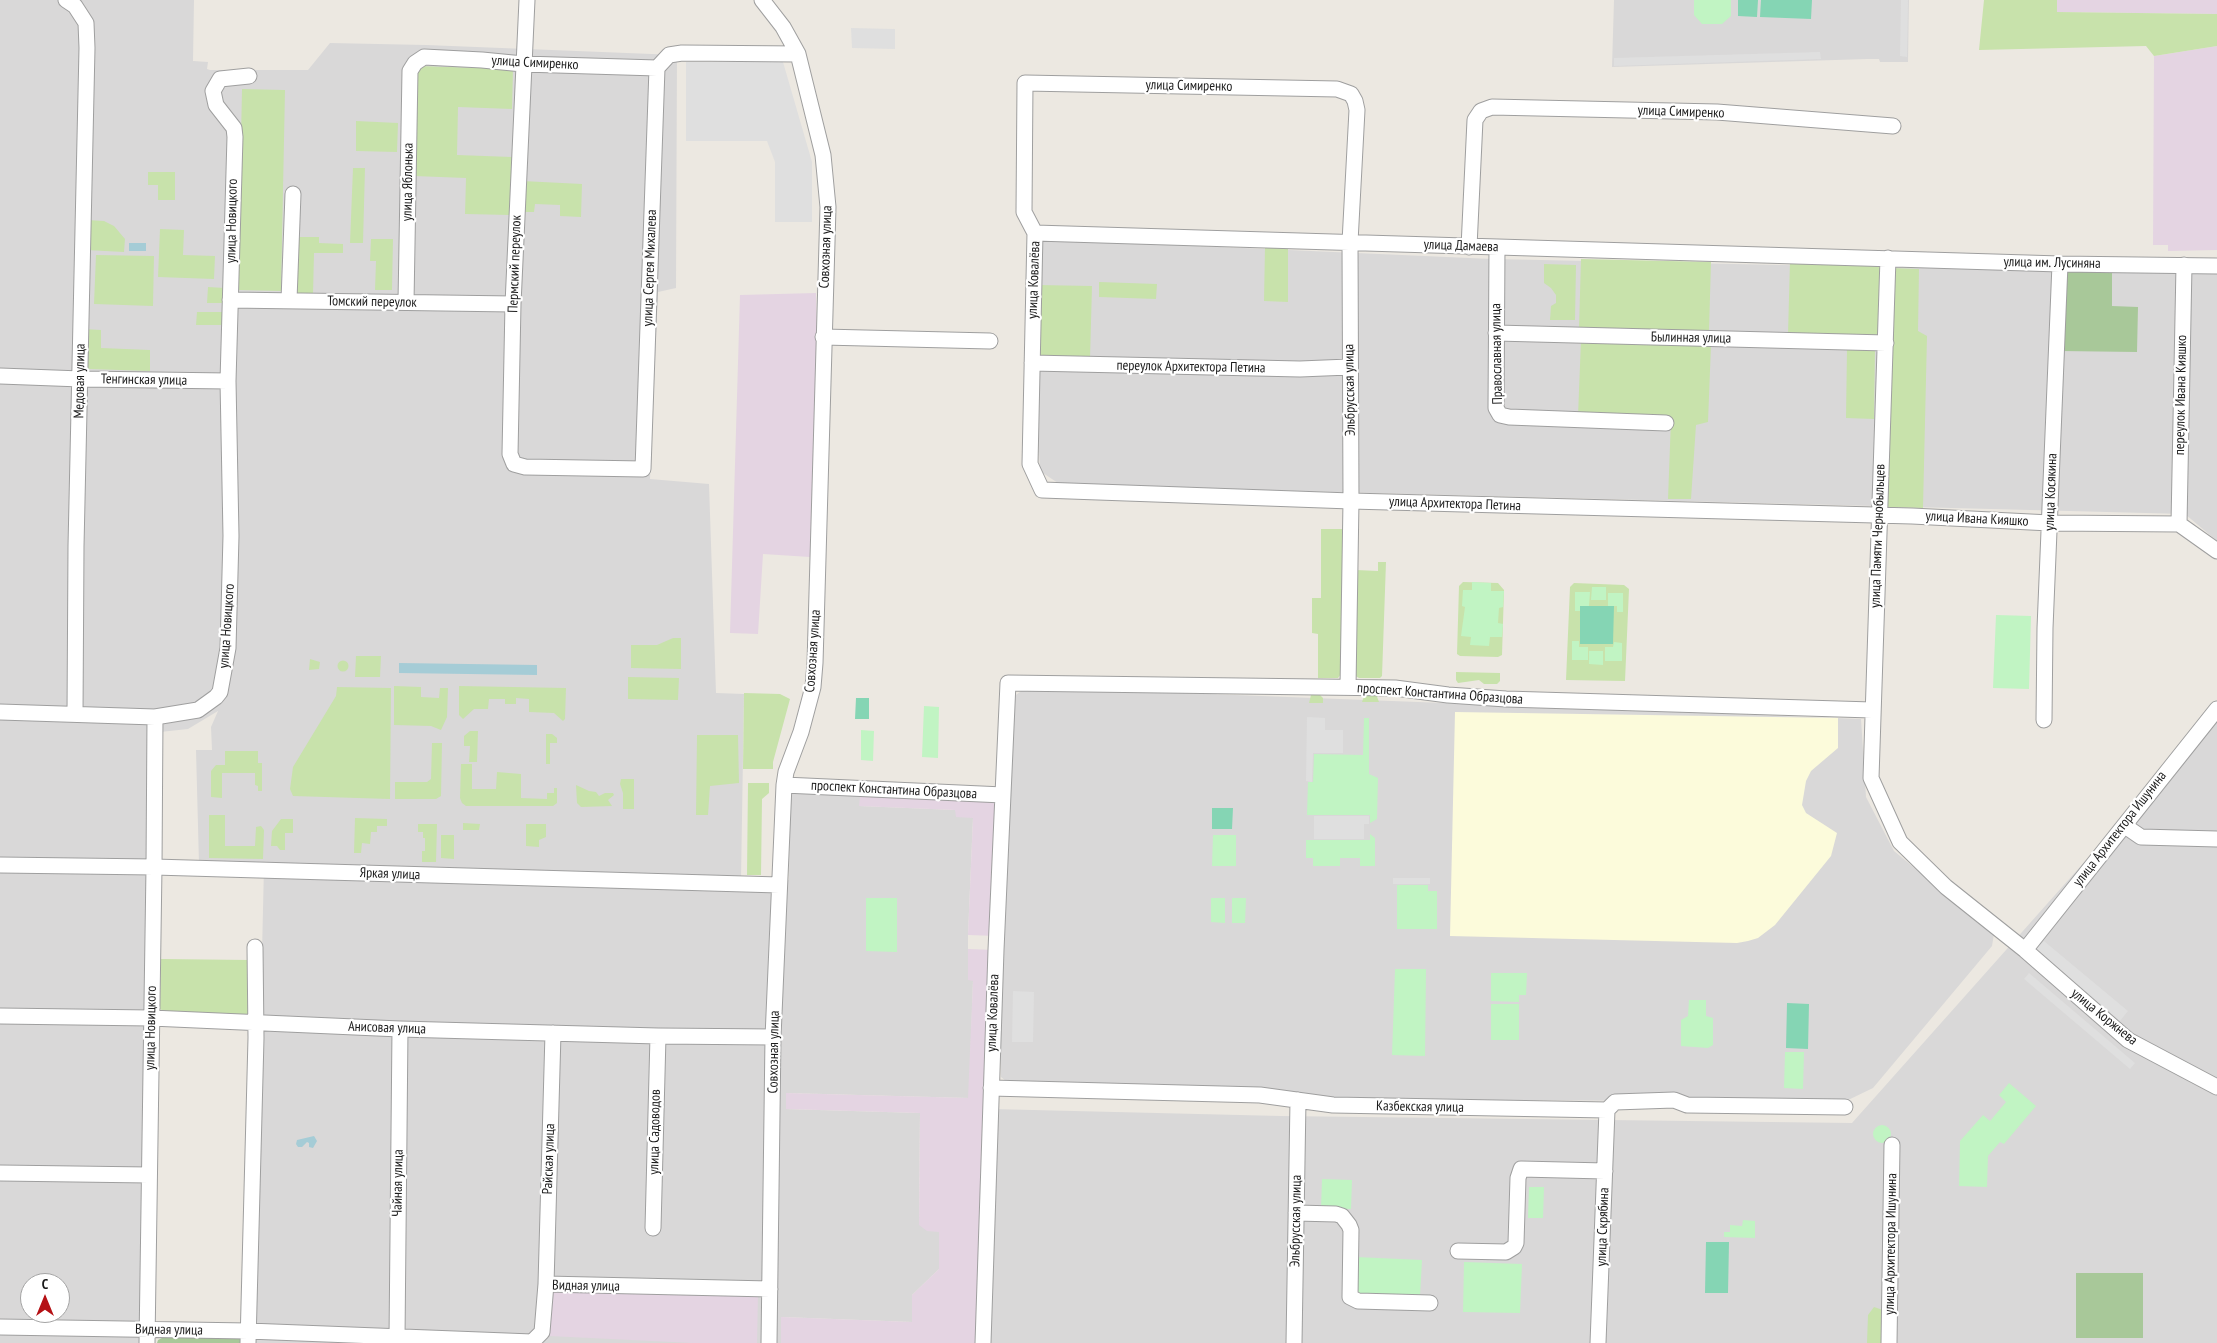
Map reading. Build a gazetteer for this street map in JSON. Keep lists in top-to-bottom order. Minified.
{"streets":{"street":["улица Симиренко","улица Яблонька","улица Новицкого","улица Дамаева","Совхозная улица","улица им. Лусиняна","Пермский переулок","улица Сергея Михалева","улица Ковалёва","Томский переулок","Былинная улица","Православная улица","переулок Архитектора Петина","Тенгинская улица","Медовая улица","Эльбрусская улица","переулок Ивана Кияшко","улица Косякина","улица Архитектора Петина","улица Ивана Кияшко","улица Памяти Чернобыльцев","проспект Константина Образцова","улица Архитектора Ишунина","Яркая улица","улица Коржнева","Анисовая улица","Казбекская улица","улица Садоводов","Райская улица","Чайная улица","улица Скрябина","Видная улица"]},"crossings":[["улица Симиренко","улица Яблонька"],["улица Симиренко","улица Дамаева"],["улица Симиренко","Пермский переулок"],["улица Симиренко","улица Сергея Михалева"],["улица Симиренко","улица Ковалёва"],["улица Симиренко","Эльбрусская улица"],["улица Яблонька","Томский переулок"],["улица Новицкого","Томский переулок"],["улица Новицкого","Тенгинская улица"],["улица Новицкого","Яркая улица"],["улица Новицкого","Анисовая улица"],["улица Новицкого","Видная улица"],["улица Дамаева","улица им. Лусиняна"],["улица Дамаева","улица Ковалёва"],["улица Дамаева","Православная улица"],["улица Дамаева","Эльбрусская улица"],["улица Дамаева","улица Памяти Чернобыльцев"],["Совхозная улица","проспект Константина Образцова"],["Совхозная улица","Яркая улица"],["Совхозная улица","Анисовая улица"],["Совхозная улица","Видная улица"],["улица им. Лусиняна","переулок Ивана Кияшко"],["улица им. Лусиняна","улица Косякина"],["улица им. Лусиняна","улица Памяти Чернобыльцев"],["Пермский переулок","улица Сергея Михалева"],["Пермский переулок","Томский переулок"],["улица Ковалёва","переулок Архитектора Петина"],["улица Ковалёва","улица Архитектора Петина"],["улица Ковалёва","проспект Константина Образцова"],["улица Ковалёва","Казбекская улица"],["Былинная улица","Православная улица"],["Былинная улица","улица Памяти Чернобыльцев"],["переулок Архитектора Петина","Эльбрусская улица"],["Тенгинская улица","Медовая улица"],["Эльбрусская улица","улица Архитектора Петина"],["Эльбрусская улица","проспект Константина Образцова"],["Эльбрусская улица","Казбекская улица"],["переулок Ивана Кияшко","улица Ивана Кияшко"],["улица Косякина","улица Ивана Кияшко"],["улица Архитектора Петина","улица Ивана Кияшко"],["улица Архитектора Петина","улица Памяти Чернобыльцев"],["улица Ивана Кияшко","улица Памяти Чернобыльцев"],["улица Памяти Чернобыльцев","проспект Константина Образцова"],["улица Памяти Чернобыльцев","улица Коржнева"],["улица Архитектора Ишунина","улица Коржнева"],["Анисовая улица","улица Садоводов"],["Анисовая улица","Райская улица"],["Анисовая улица","Чайная улица"],["Казбекская улица","улица Скрябина"],["Райская улица","Видная улица"],["Чайная улица","Видная улица"]],"north":"top"}
